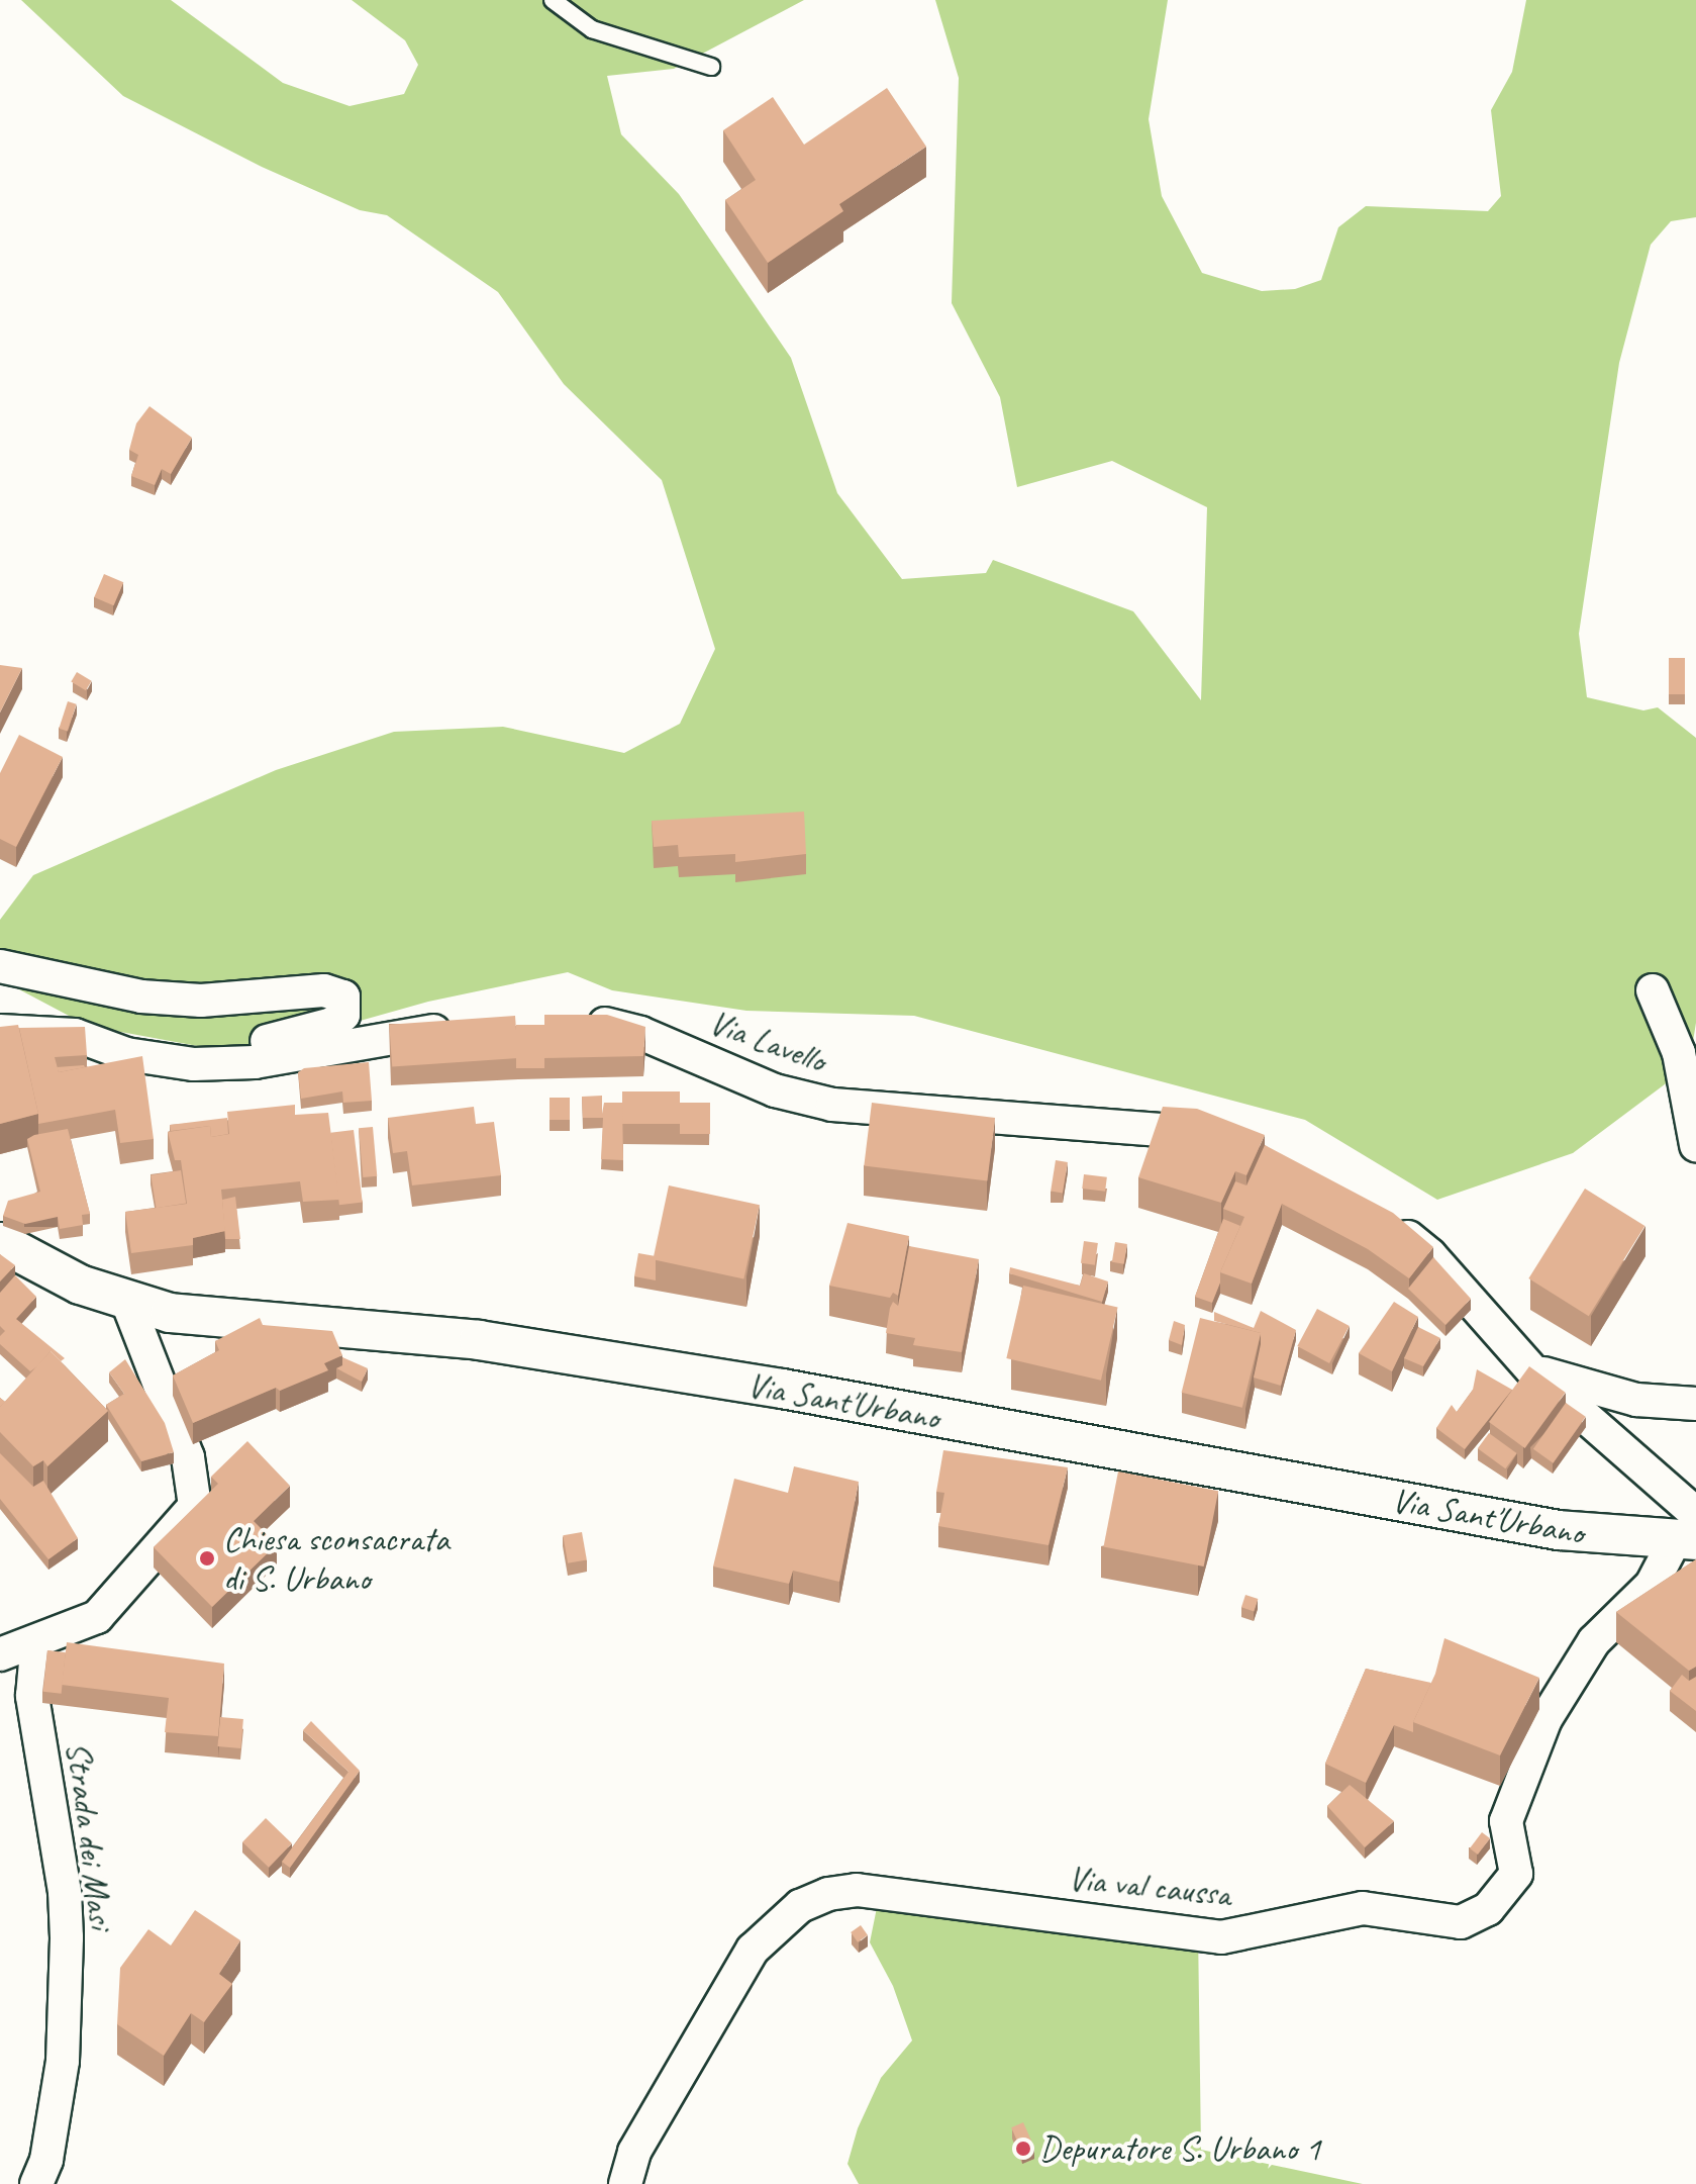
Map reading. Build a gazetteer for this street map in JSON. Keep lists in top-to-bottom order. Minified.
{"streets":{"street":["Via Lavello","Via Sant'Urbano","Strada dei Masi","Via val caussa"]},"crossings":[["Via Sant'Urbano","Via val caussa"]],"places":["Chiesa sconsacrata di S. Urbano","Depuratore S. Urbano 1"]}
